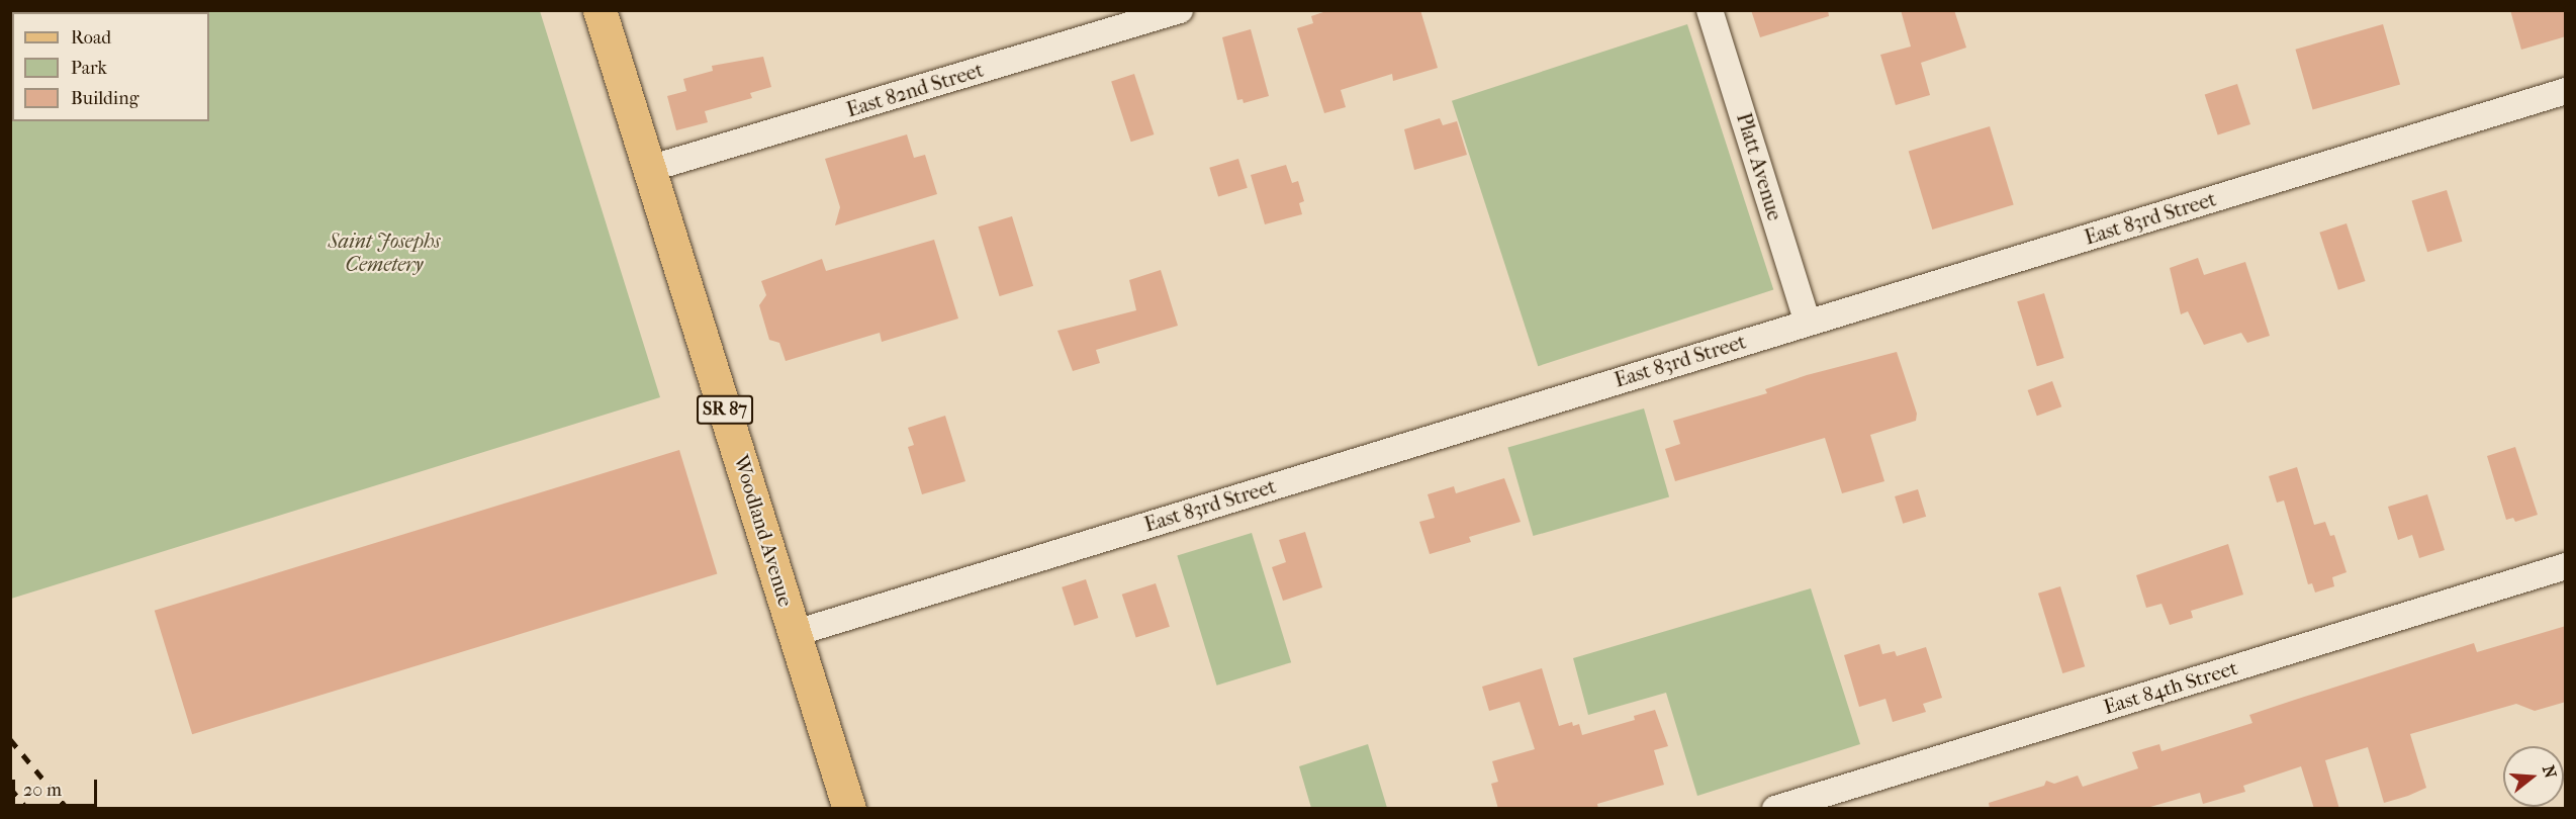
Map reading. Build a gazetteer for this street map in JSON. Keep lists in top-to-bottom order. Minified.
{"streets":{"main road":["SR 87","Woodland Avenue"],"street":["East 82nd Street","Platt Avenue","East 83rd Street","East 84th Street"]},"crossings":[["East 82nd Street","Woodland Avenue"],["Platt Avenue","East 83rd Street"],["East 83rd Street","Woodland Avenue"]],"parks":["Saint Josephs Cemetery"],"legend":["Road","Park","Building"],"scale_bar":"20 m","north":"right"}
